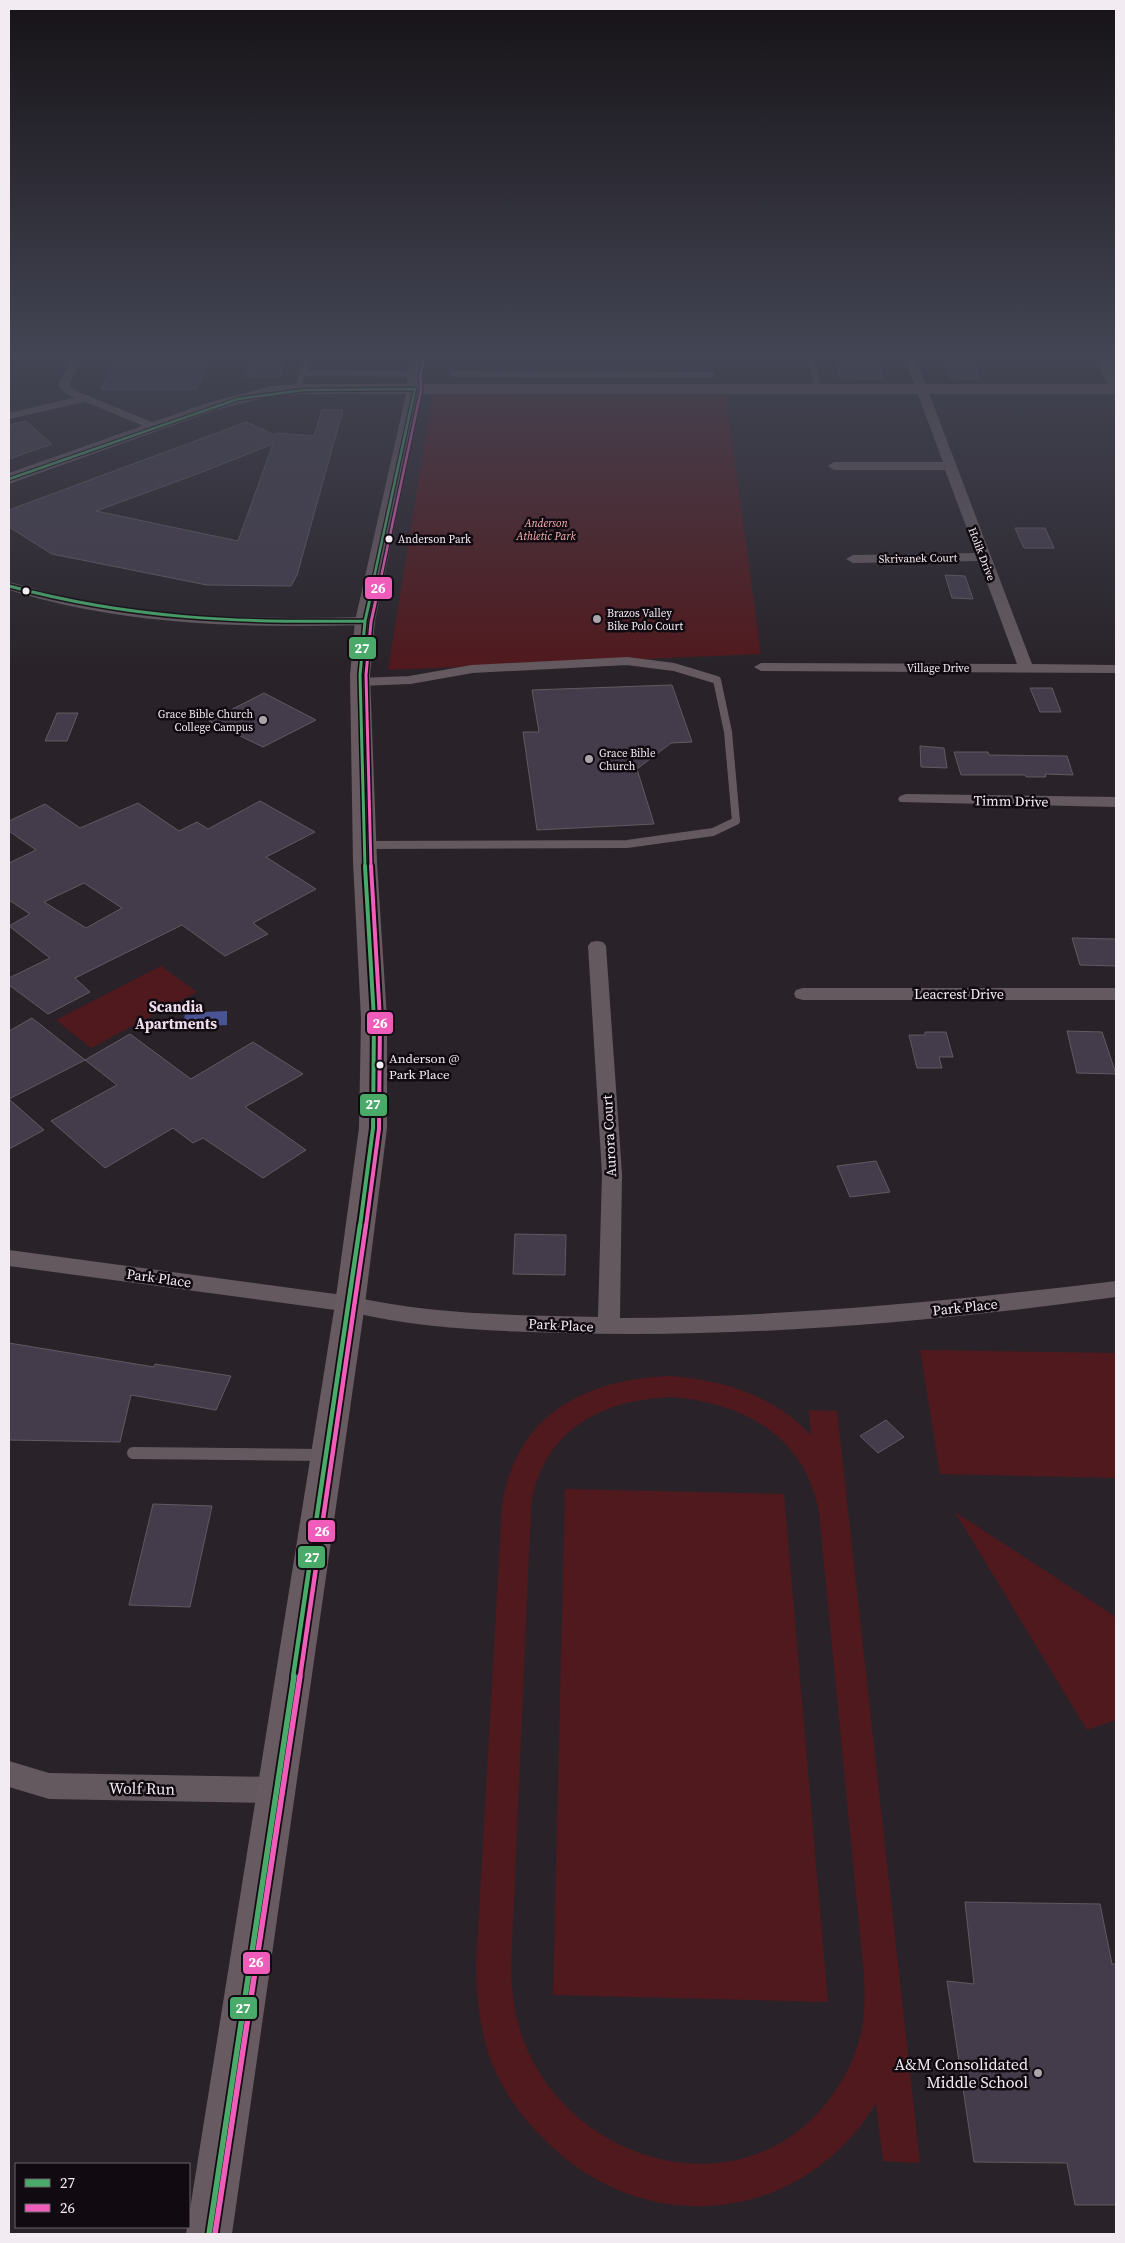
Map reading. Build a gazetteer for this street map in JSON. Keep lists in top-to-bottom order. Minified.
{"streets":{"street":["Holik Drive","Skrivanek Court","Village Drive","Timm Drive","Leacrest Drive","Aurora Court","Park Place","Wolf Run"]},"crossings":[["Holik Drive","Skrivanek Court"],["Holik Drive","Village Drive"],["Aurora Court","Park Place"]],"districts":["Scandia Apartments"],"parks":["Anderson Athletic Park"],"places":["Anderson Park","Brazos Valley Bike Polo Court","Grace Bible Church College Campus","Grace Bible Church","Anderson @ Park Place","A&M Consolidated Middle School"],"lines":["transit line 27","transit line 26"],"legend":["27","26"]}
